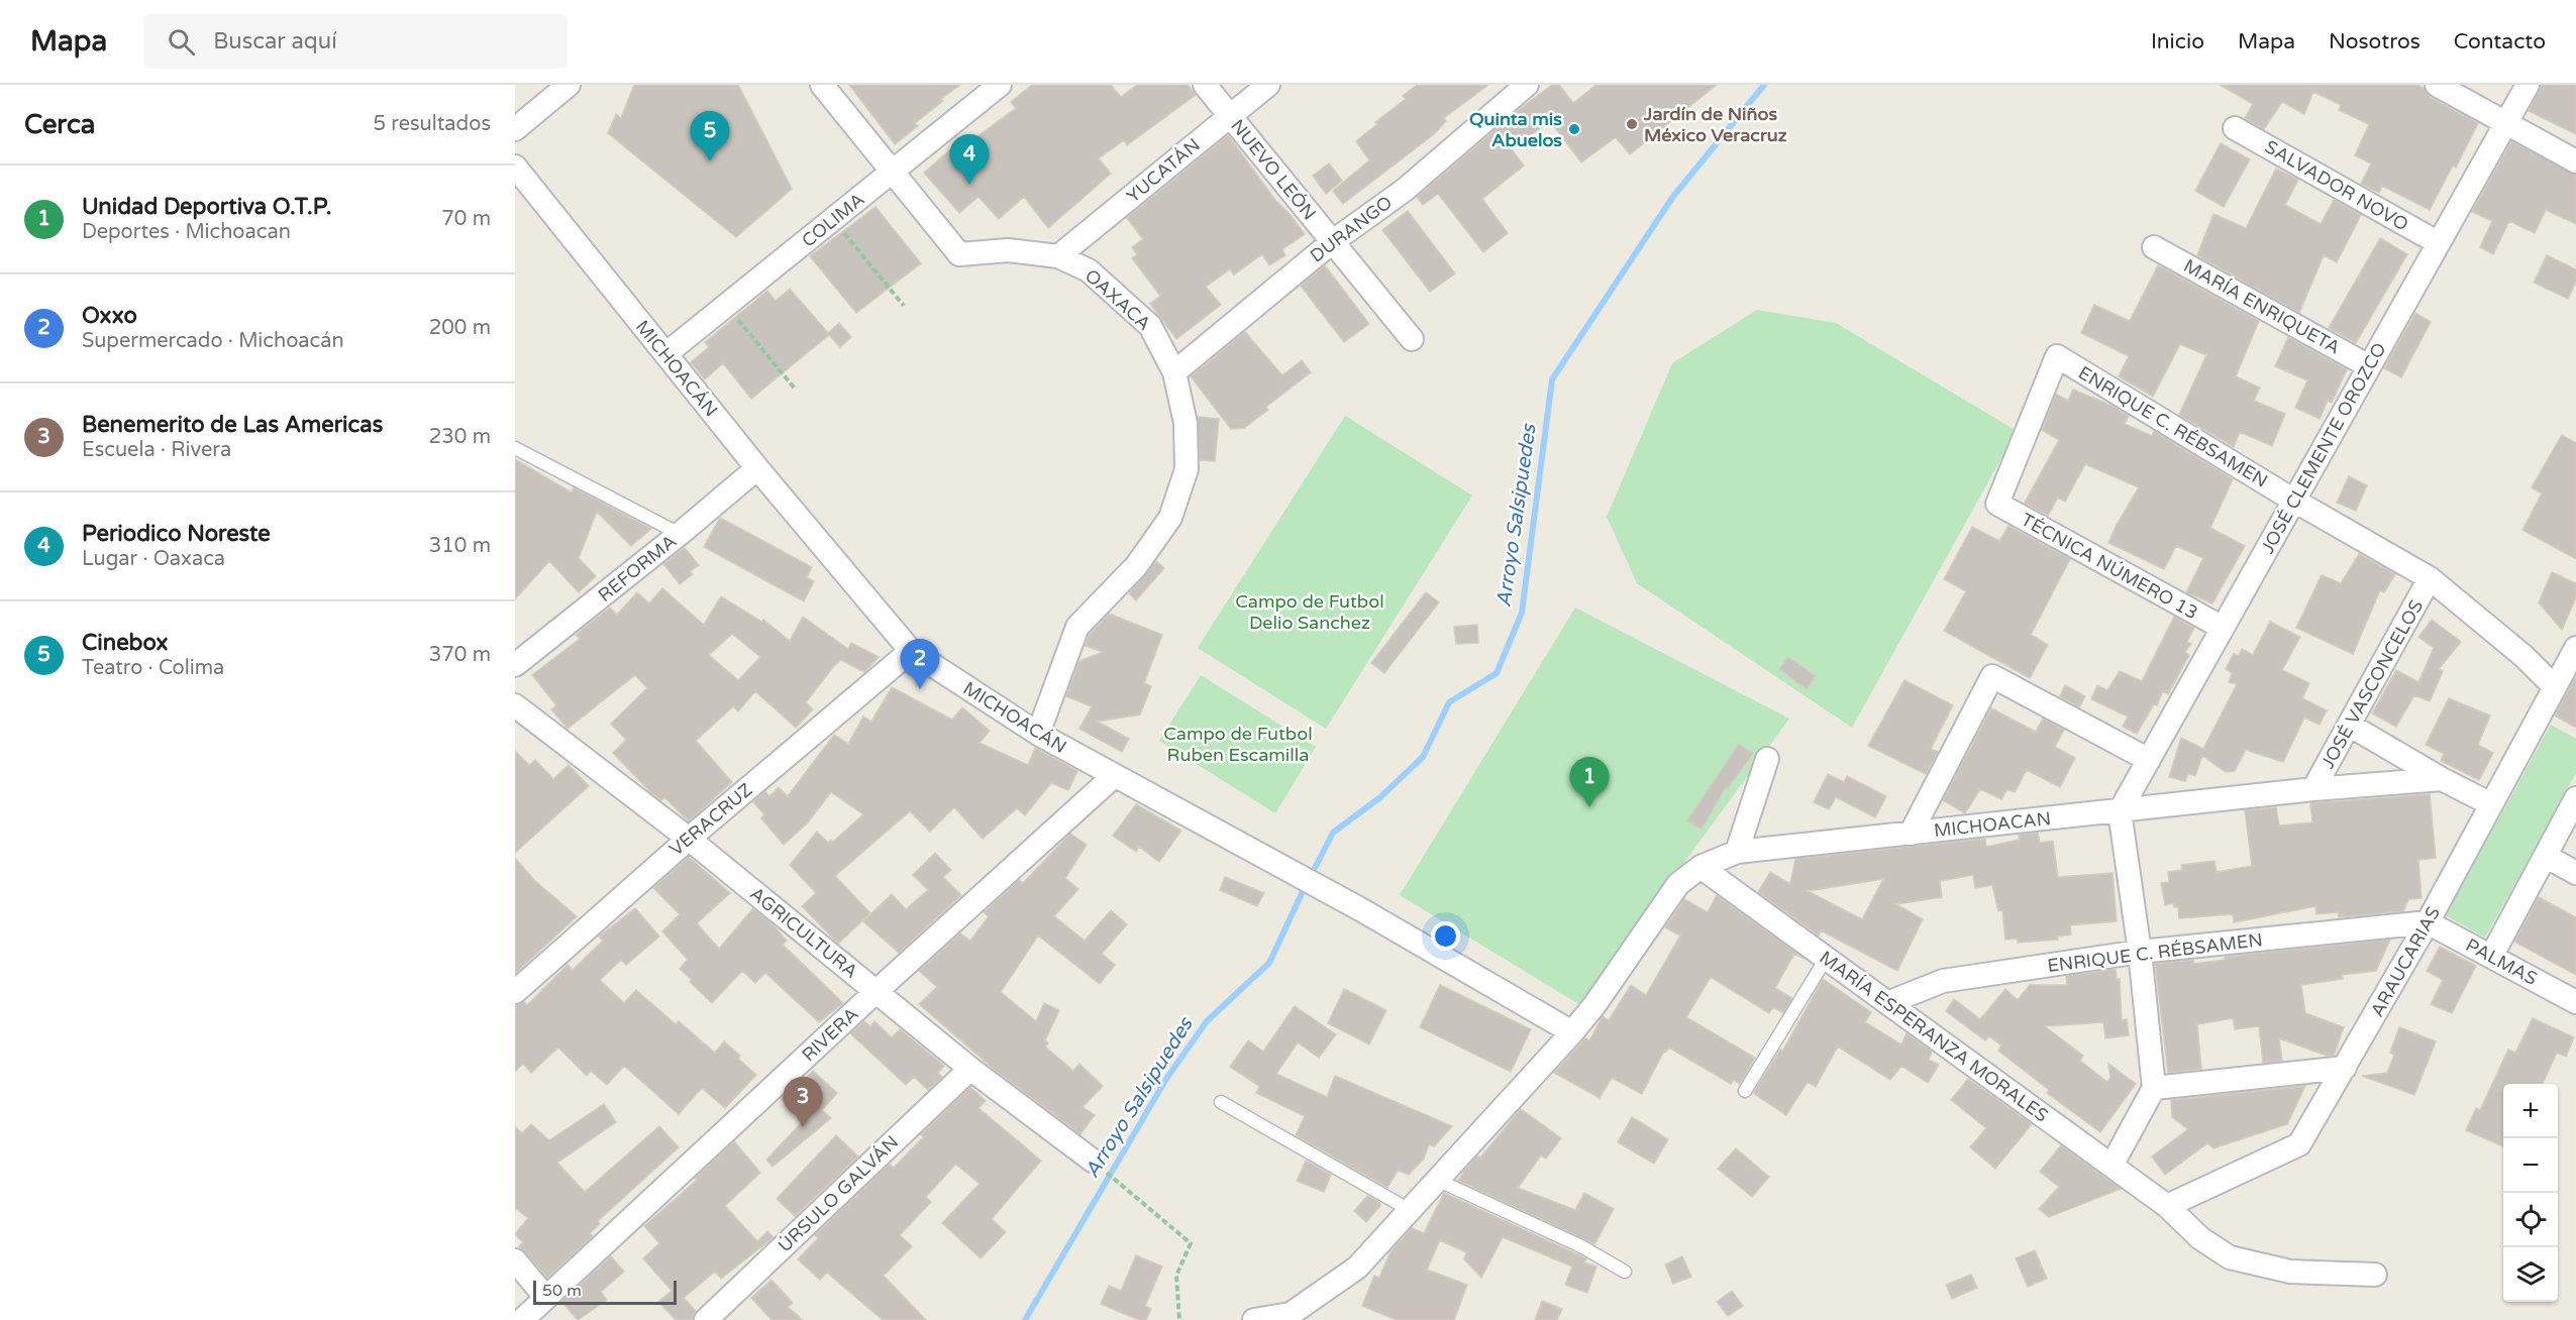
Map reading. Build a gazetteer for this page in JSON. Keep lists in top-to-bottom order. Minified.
{"streets":{"street":["NUEVO LEÓN","YUCATÁN","SALVADOR NOVO","COLIMA","DURANGO","OAXACA","MARÍA ENRIQUETA","MICHOACÁN","ENRIQUE C. RÉBSAMEN","JOSÉ CLEMENTE OROZCO","TÉCNICA NÚMERO 13","REFORMA","JOSÉ VASCONCELOS","VERACRUZ","MICHOACAN","AGRICULTURA","ARAUCARIAS","PALMAS","RIVERA","MARÍA ESPERANZA MORALES","ÚRSULO GALVÁN"]},"crossings":[["NUEVO LEÓN","YUCATÁN"],["NUEVO LEÓN","DURANGO"],["YUCATÁN","OAXACA"],["SALVADOR NOVO","JOSÉ CLEMENTE OROZCO"],["COLIMA","OAXACA"],["COLIMA","MICHOACÁN"],["DURANGO","OAXACA"],["OAXACA","MICHOACÁN"],["MARÍA ENRIQUETA","JOSÉ CLEMENTE OROZCO"],["MICHOACÁN","REFORMA"],["MICHOACÁN","VERACRUZ"],["MICHOACÁN","MICHOACAN"],["MICHOACÁN","RIVERA"],["ENRIQUE C. RÉBSAMEN","JOSÉ CLEMENTE OROZCO"],["ENRIQUE C. RÉBSAMEN","TÉCNICA NÚMERO 13"],["ENRIQUE C. RÉBSAMEN","JOSÉ VASCONCELOS"],["ENRIQUE C. RÉBSAMEN","ARAUCARIAS"],["ENRIQUE C. RÉBSAMEN","PALMAS"],["ENRIQUE C. RÉBSAMEN","MARÍA ESPERANZA MORALES"],["JOSÉ CLEMENTE OROZCO","TÉCNICA NÚMERO 13"],["JOSÉ CLEMENTE OROZCO","MICHOACAN"],["JOSÉ VASCONCELOS","MICHOACAN"],["VERACRUZ","AGRICULTURA"],["MICHOACAN","MARÍA ESPERANZA MORALES"],["AGRICULTURA","RIVERA"],["AGRICULTURA","ÚRSULO GALVÁN"],["ARAUCARIAS","PALMAS"],["ARAUCARIAS","MARÍA ESPERANZA MORALES"]],"water":["Arroyo Salsipuedes"],"parks":["Campo de Futbol Delio Sanchez","Campo de Futbol Ruben Escamilla"],"places":["Jardín de Niños México Veracruz","Quinta mis Abuelos"],"scale_bar":"50 m","page":{"header":"Mapa","search":"Buscar aquí","nav":["Inicio","Mapa","Nosotros","Contacto"],"heading":["Cerca","5 resultados"],"pins":["5","4","2","1","3"],"list":[{"mark":"1","name":"Unidad Deportiva O.T.P.","note":"Deportes · Michoacan","value":"70 m"},{"mark":"2","name":"Oxxo","note":"Supermercado · Michoacán","value":"200 m"},{"mark":"3","name":"Benemerito de Las Americas","note":"Escuela · Rivera","value":"230 m"},{"mark":"4","name":"Periodico Noreste","note":"Lugar · Oaxaca","value":"310 m"},{"mark":"5","name":"Cinebox","note":"Teatro · Colima","value":"370 m"}],"map_buttons":["+","−"],"scale":"50 m"}}
